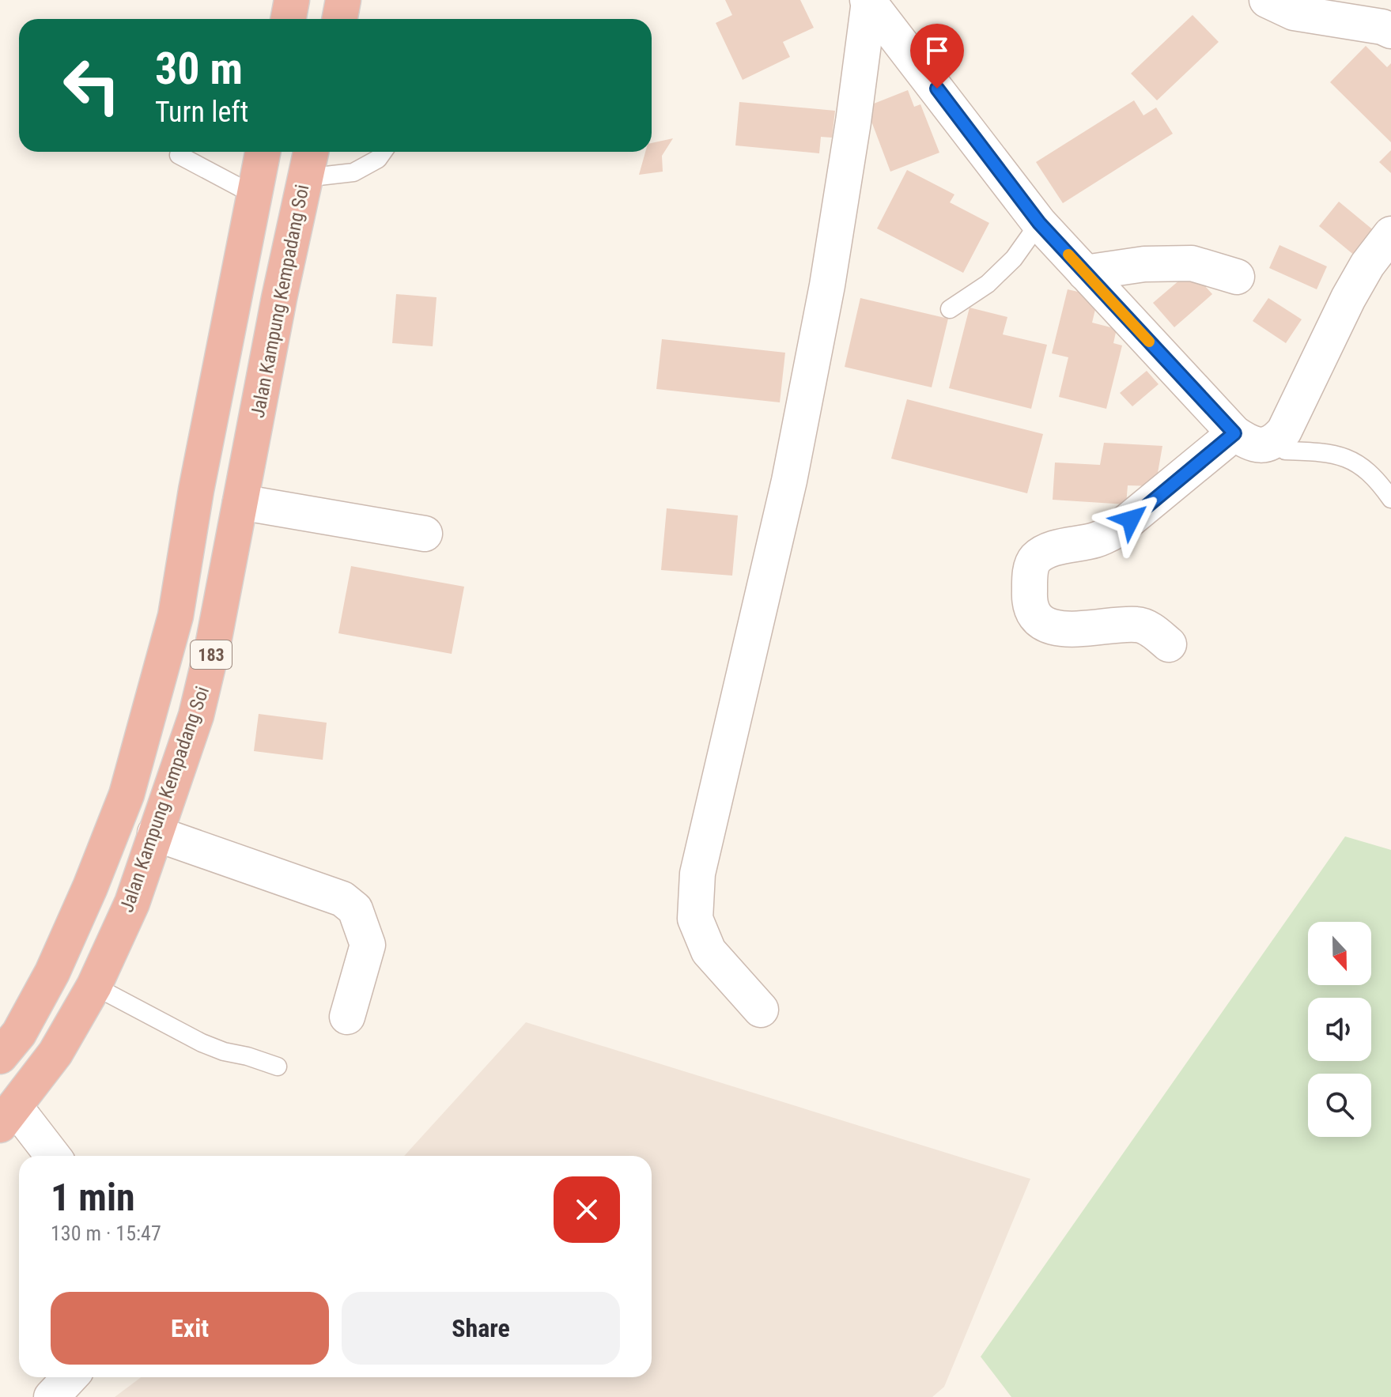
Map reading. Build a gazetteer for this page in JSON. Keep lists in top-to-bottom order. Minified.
{"streets":{"highway":["Jalan Kampung Kempadang Soi","183"]},"north":"bottom","page":{"turn":["30 m","Turn left"],"heading":["1 min","130 m · 15:47"],"buttons":["Exit","Share"]}}
